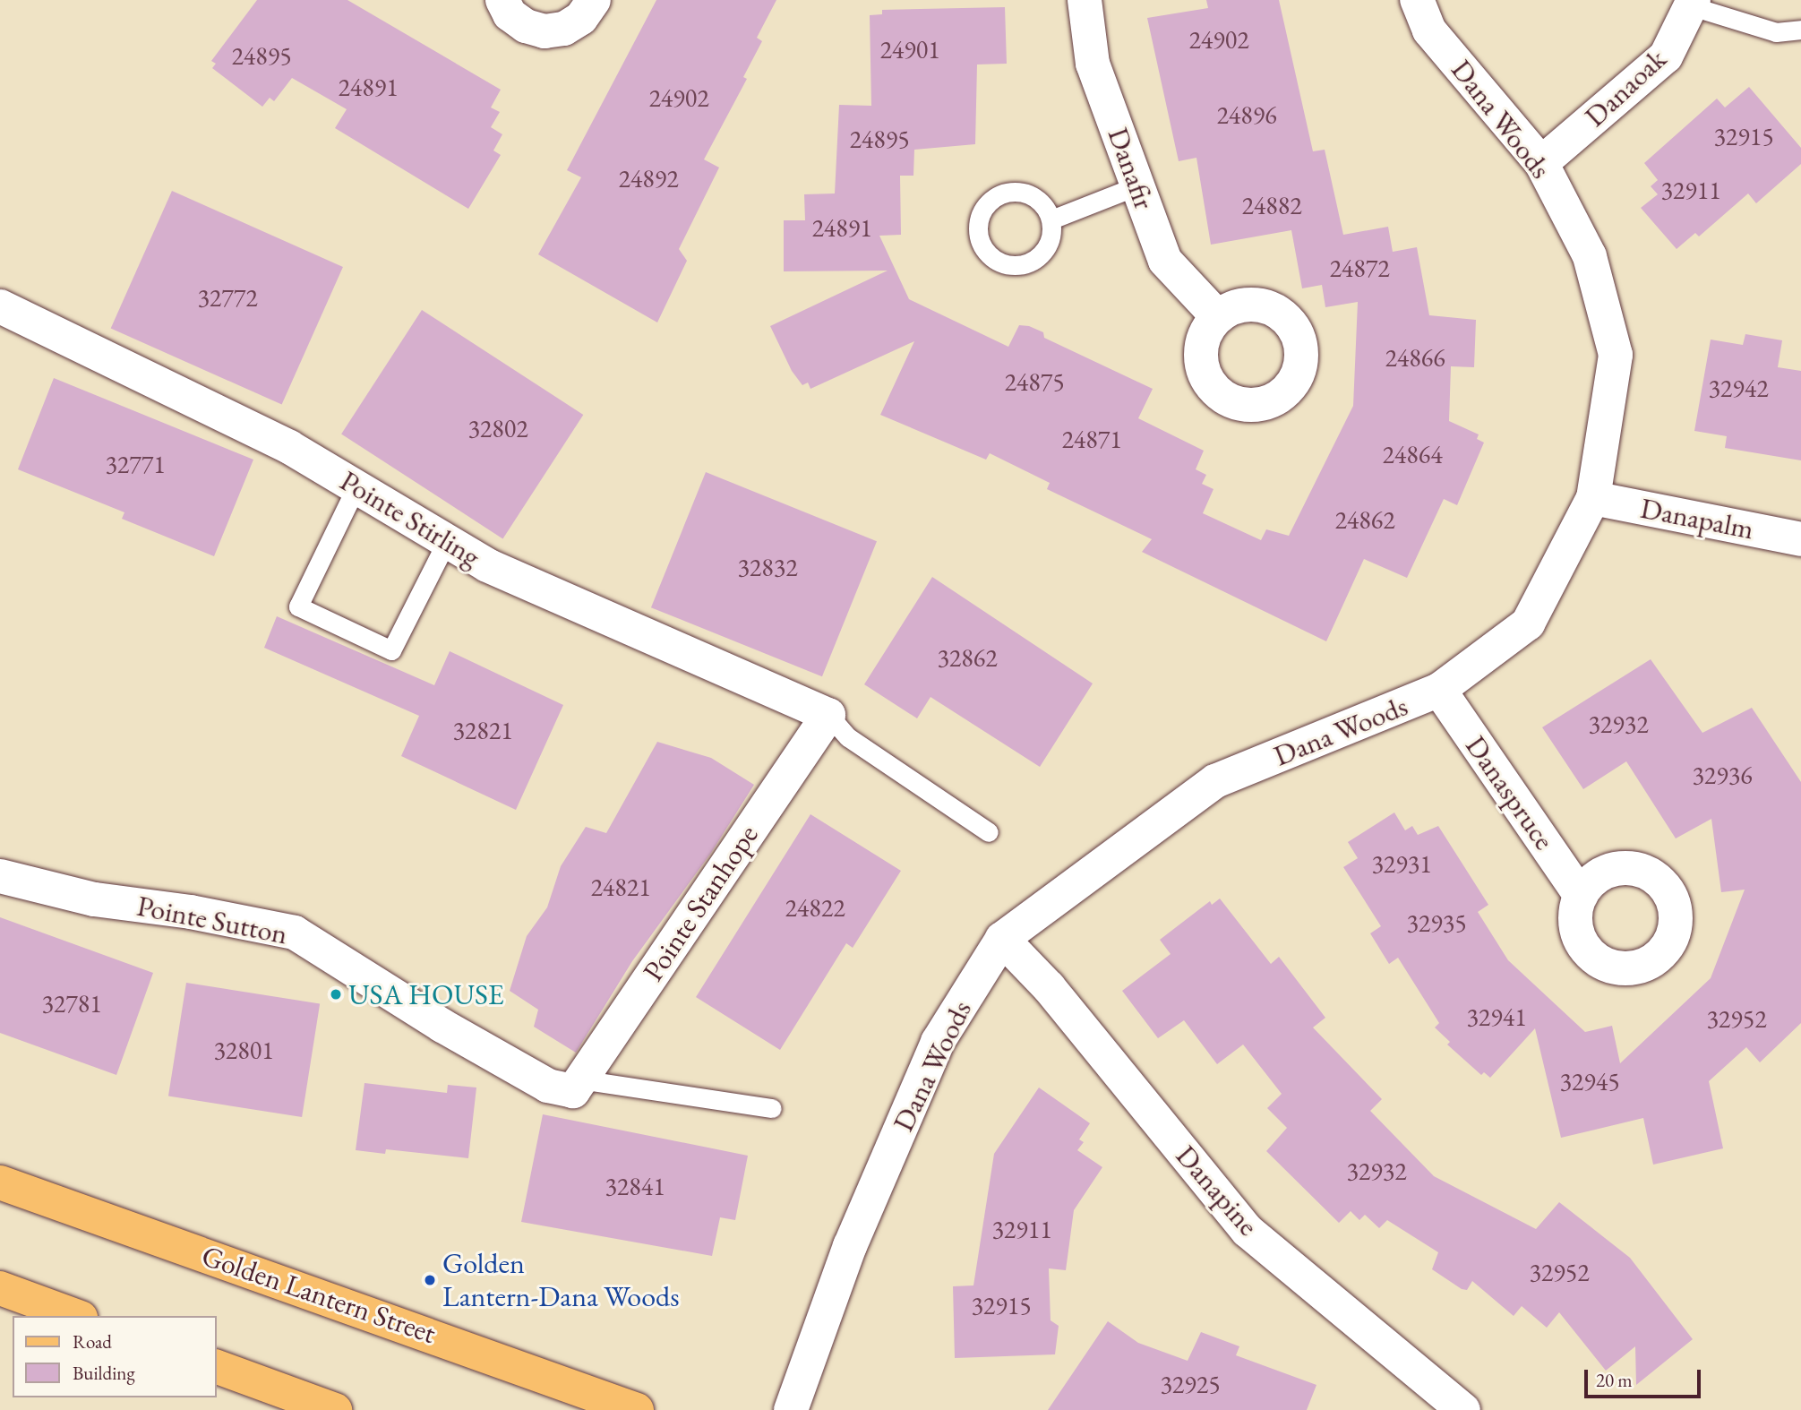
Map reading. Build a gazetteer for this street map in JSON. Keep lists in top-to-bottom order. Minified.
{"streets":{"main road":["Golden Lantern Street"],"street":["Danaoak","Dana Woods","Danafir","Pointe Stirling","Danapalm","Danaspruce","Pointe Stanhope","Pointe Sutton","Danapine"]},"crossings":[["Danaoak","Dana Woods"],["Dana Woods","Danapalm"],["Dana Woods","Danaspruce"],["Dana Woods","Danapine"],["Pointe Stirling","Pointe Stanhope"],["Pointe Stanhope","Pointe Sutton"]],"places":["USA HOUSE","Golden Lantern-Dana Woods"],"house_numbers":["24902","24901","24895","24891","24902","24896","32915","24895","24892","32911","24882","24891","24872","32772","24866","24875","32942","32802","24871","24864","32771","24862","32832","32862","32932","32821","32936","32931","24821","24822","32935","32781","32941","32952","32801","32945","32932","32841","32911","32952","32915","32925"],"legend":["Road","Building"],"scale_bar":"20 m"}
